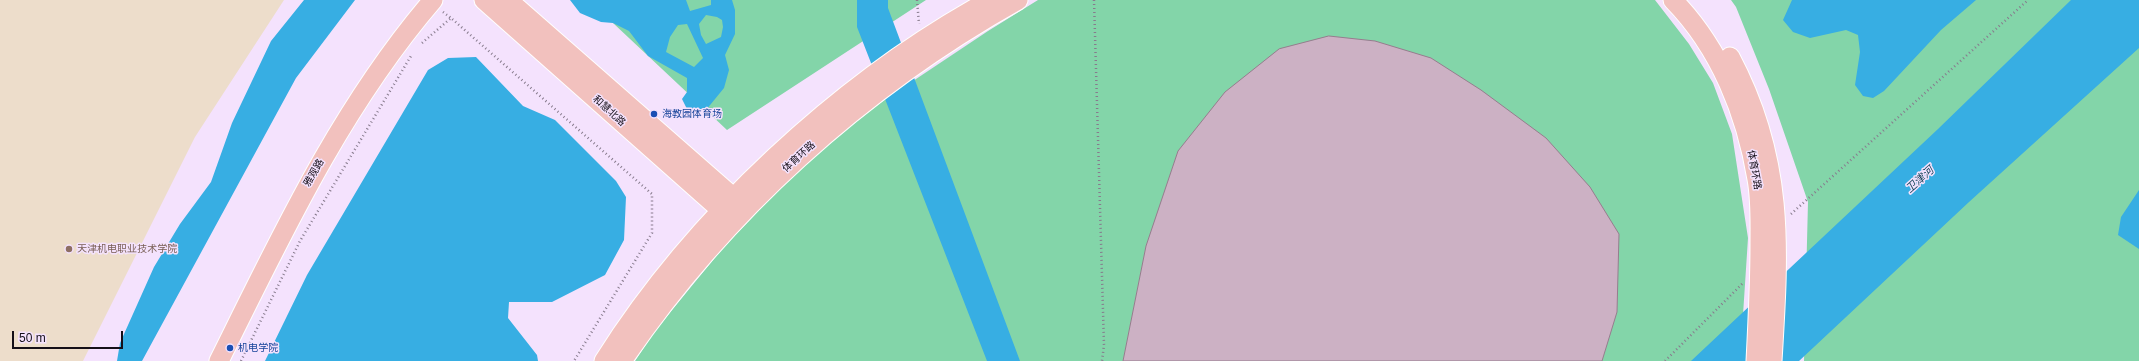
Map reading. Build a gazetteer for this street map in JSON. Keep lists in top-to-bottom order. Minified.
{"streets":{"main road":["和慧北路","体育环路","雅观路"]},"crossings":[["和慧北路","体育环路"]],"water":["卫津河"],"places":["海教园体育场","天津机电职业技术学院","机电学院"],"scale_bar":"50 m"}
